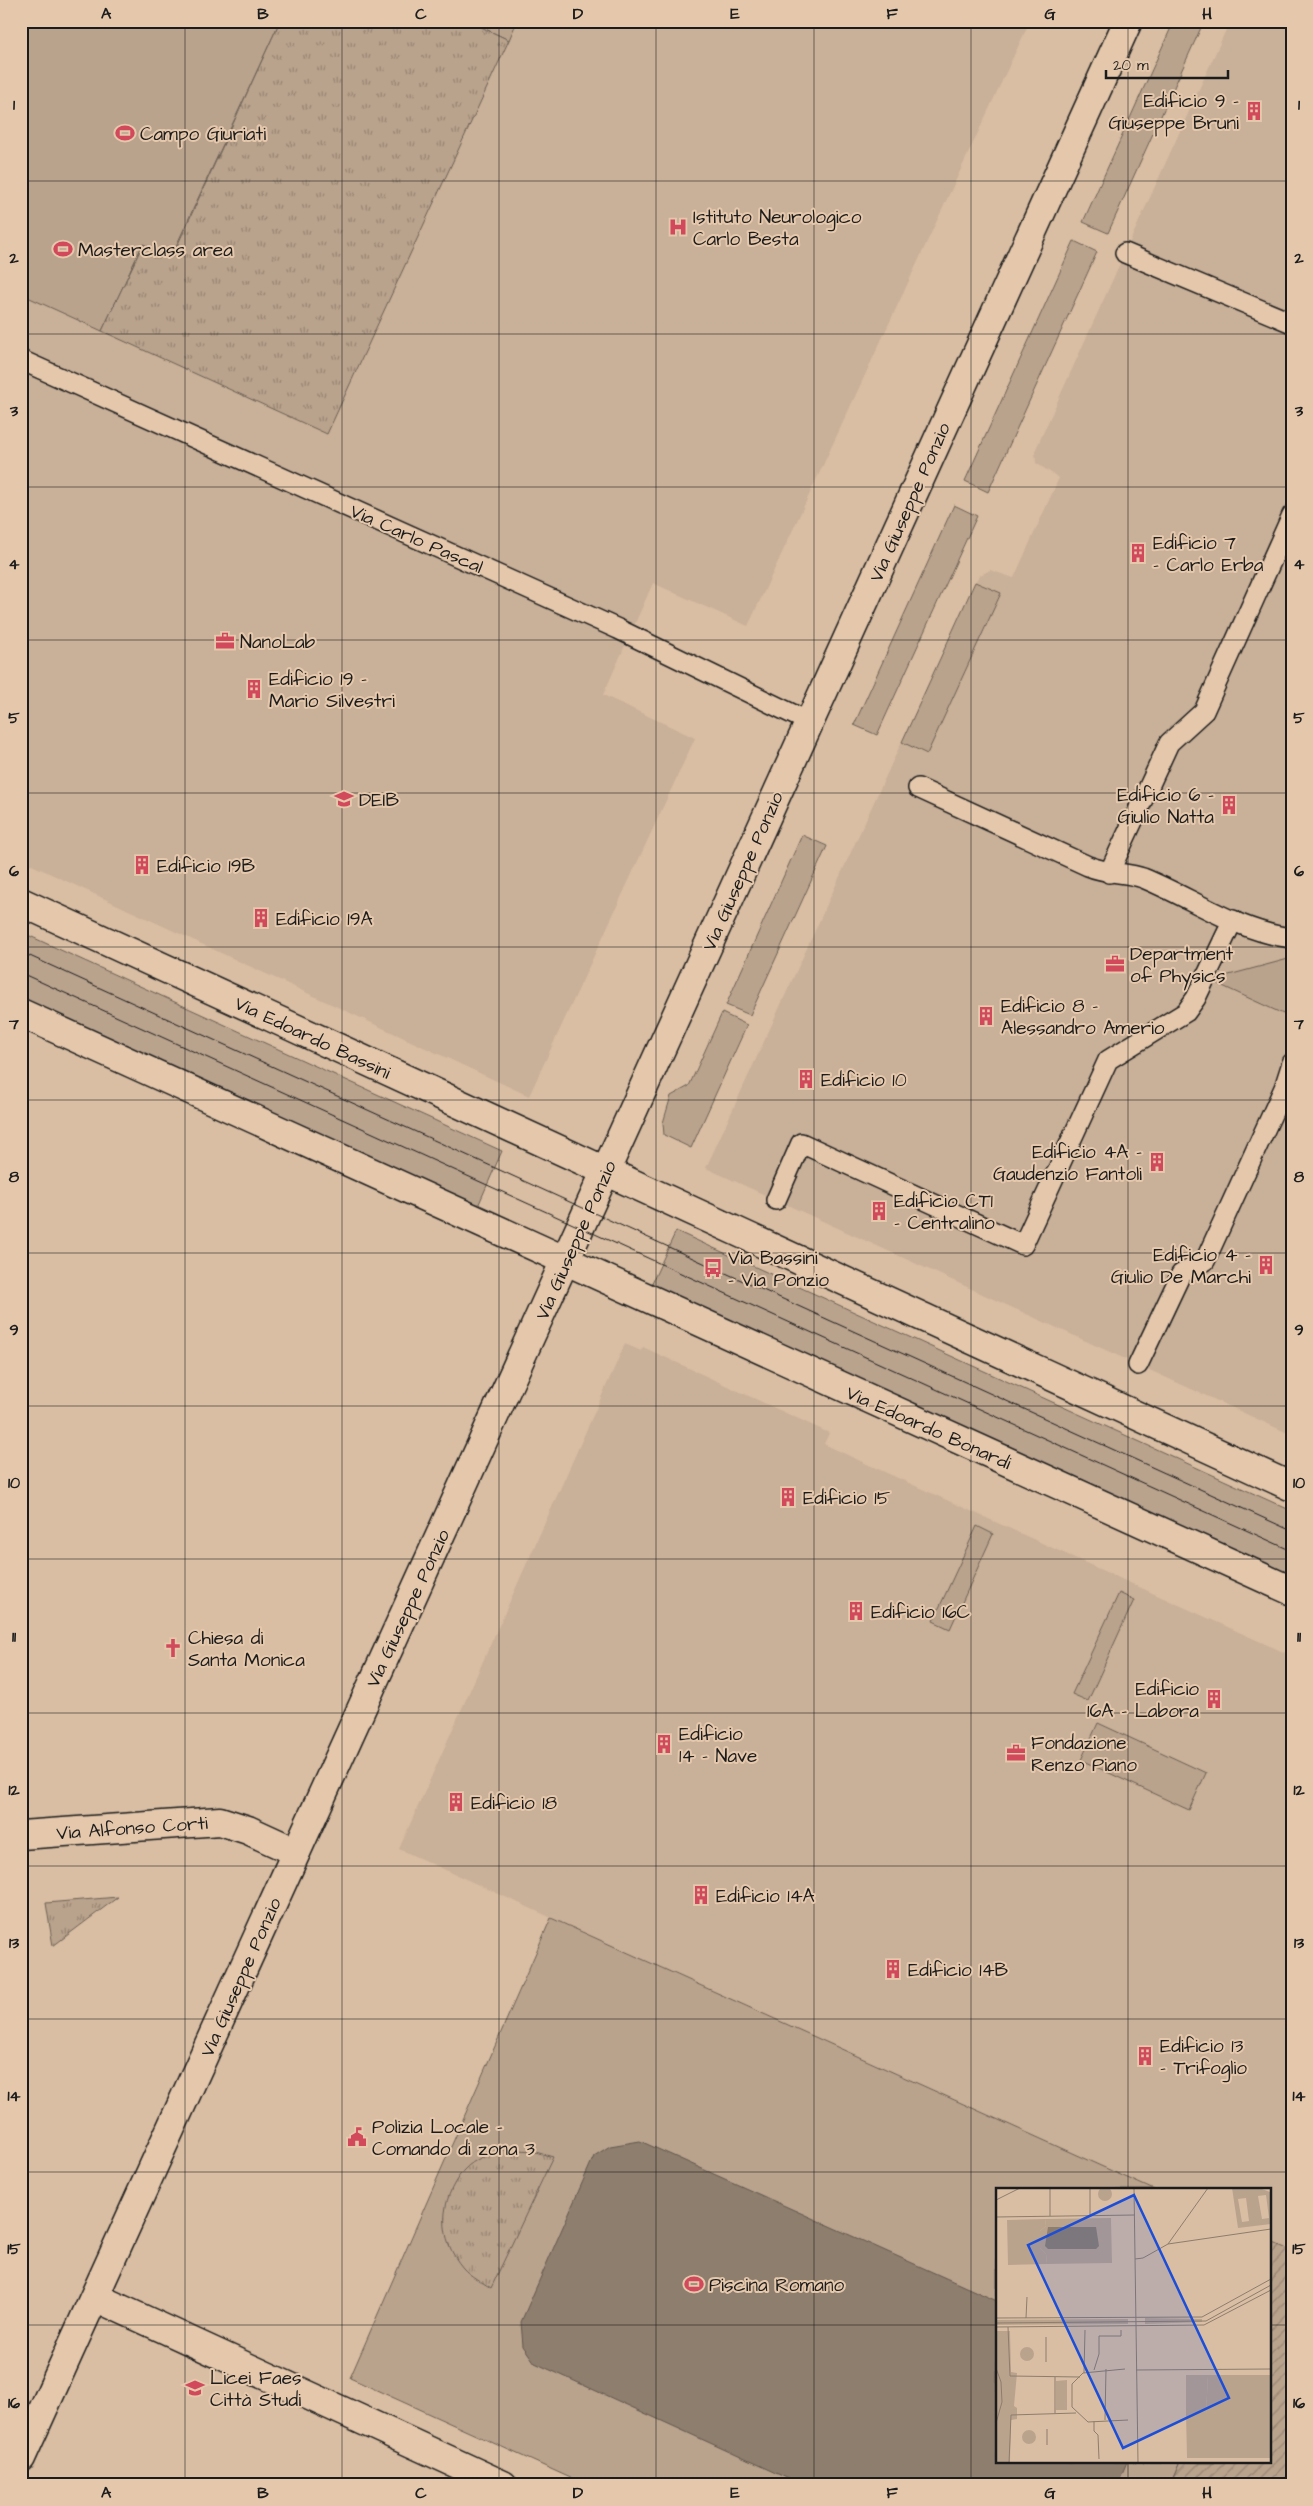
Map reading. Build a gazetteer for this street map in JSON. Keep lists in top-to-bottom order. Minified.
{"streets":{"street":["Via Giuseppe Ponzio","Via Edoardo Bassini","Via Edoardo Bonardi","Via Alfonso Corti"],"lane":["Via Carlo Pascal"]},"crossings":[["Via Giuseppe Ponzio","Via Carlo Pascal"],["Via Giuseppe Ponzio","Via Edoardo Bassini"],["Via Giuseppe Ponzio","Via Edoardo Bonardi"],["Via Giuseppe Ponzio","Via Alfonso Corti"]],"places":{"building":["Edificio 9 – Giuseppe Bruni","Edificio 7 – Carlo Erba","Edificio 19 – Mario Silvestri","Edificio 6 – Giulio Natta","Edificio 19B","Edificio 19A","Edificio 8 – Alessandro Amerio","Edificio 10","Edificio 4A – Gaudenzio Fantoli","Edificio CT1 – Centralino","Edificio 4 – Giulio De Marchi","Edificio 15","Edificio 16C","Edificio 16A - Labora","Edificio 14 – Nave","Edificio 18","Edificio 14A","Edificio 14B","Edificio 13 – Trifoglio"],"sports":["Campo Giuriati","Masterclass area","Piscina Romano"],"hospital":["Istituto Neurologico Carlo Besta"],"office":["NanoLab","Department of Physics","Fondazione Renzo Piano"],"school or university":["DEIB","Licei Faes Città Studi"],"bus stop":["Via Bassini - Via Ponzio"],"church":["Chiesa di Santa Monica"],"public building":["Polizia Locale – Comando di zona 3"]},"scale_bar":"20 m","grid":{"columns":["A","B","C","D","E","F","G","H"],"rows":["1","2","3","4","5","6","7","8","9","10","11","12","13","14","15","16"]}}
